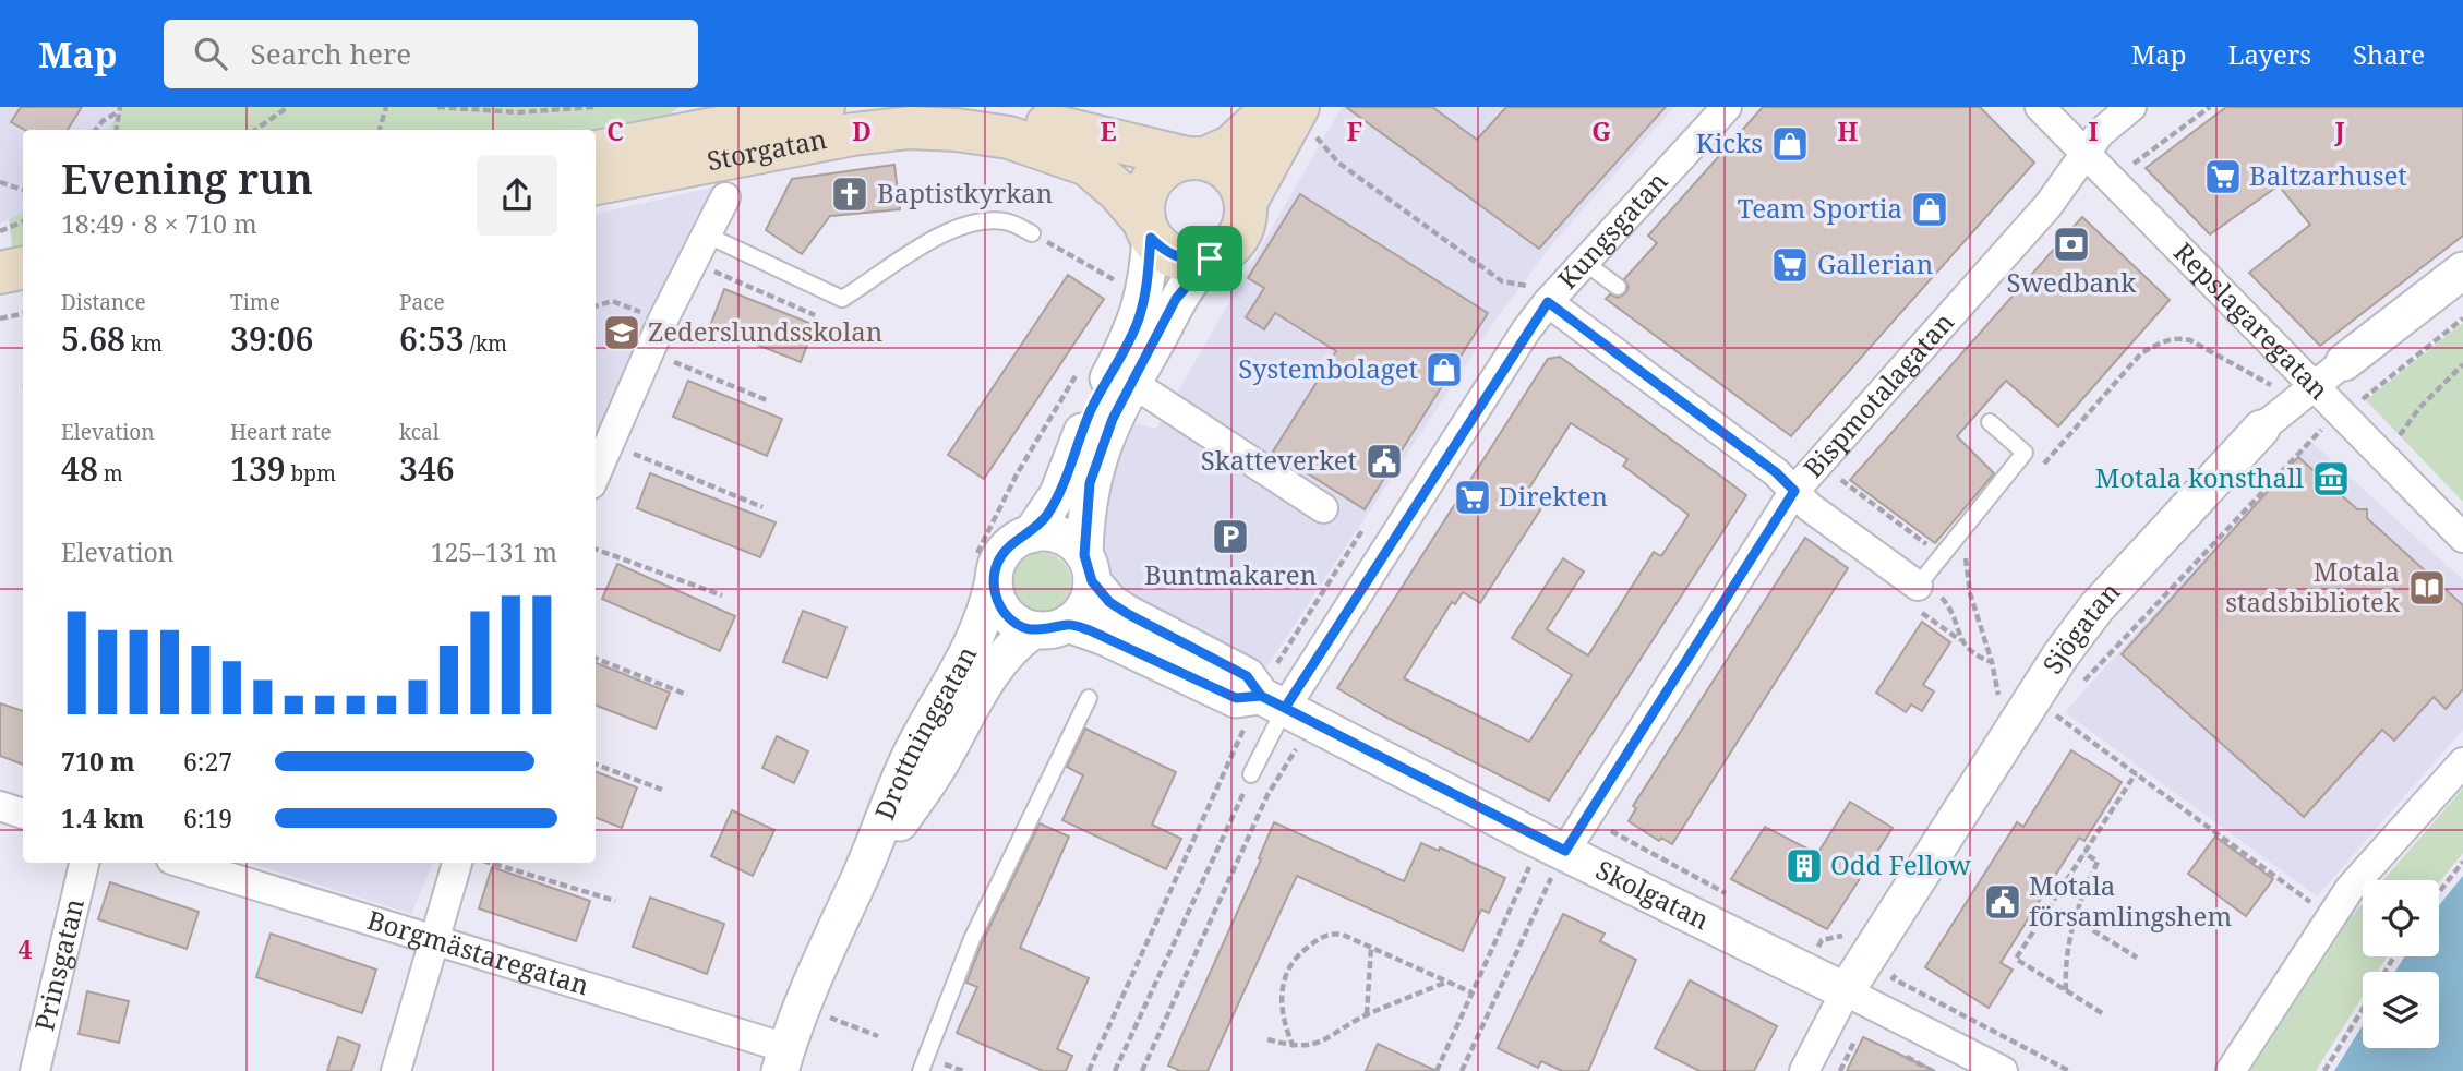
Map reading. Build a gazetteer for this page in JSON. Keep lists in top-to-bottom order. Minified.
{"streets":{"main road":["Storgatan"],"street":["Kungsgatan","Repslagaregatan","Bispmotalagatan","Sjögatan","Drottninggatan","Skolgatan","Borgmästaregatan","Prinsgatan"]},"crossings":[["Kungsgatan","Skolgatan"],["Repslagaregatan","Bispmotalagatan"],["Repslagaregatan","Sjögatan"],["Bispmotalagatan","Skolgatan"],["Sjögatan","Skolgatan"],["Drottninggatan","Skolgatan"],["Drottninggatan","Borgmästaregatan"]],"places":{"shop":["Kicks","Team Sportia","Systembolaget"],"supermarket":["Baltzarhuset","Gallerian","Direkten"],"church":["Baptistkyrkan"],"bank":["Swedbank"],"school or university":["Zederslundsskolan"],"public building":["Skatteverket","Motala församlingshem"],"museum":["Motala konsthall"],"parking":["Buntmakaren"],"library":["Motala stadsbibliotek"],"building":["Odd Fellow"]},"page":{"header":"Map","search":"Search here","nav":["Map","Layers","Share"],"heading":["Evening run","18:49 · 8 × 710 m"],"stats":[["Distance","5.68 km"],["Time","39:06"],["Pace","6:53 /km"],["Elevation","48 m"],["Heart rate","139 bpm"],["kcal","346"]],"chart":["Elevation","125–131 m"],"list":[{"name":"710 m","note":"6:27"},{"name":"1.4 km","note":"6:19"}]},"grid":{"columns":["C","D","E","F","G","H","I","J"],"rows":["4"]}}
